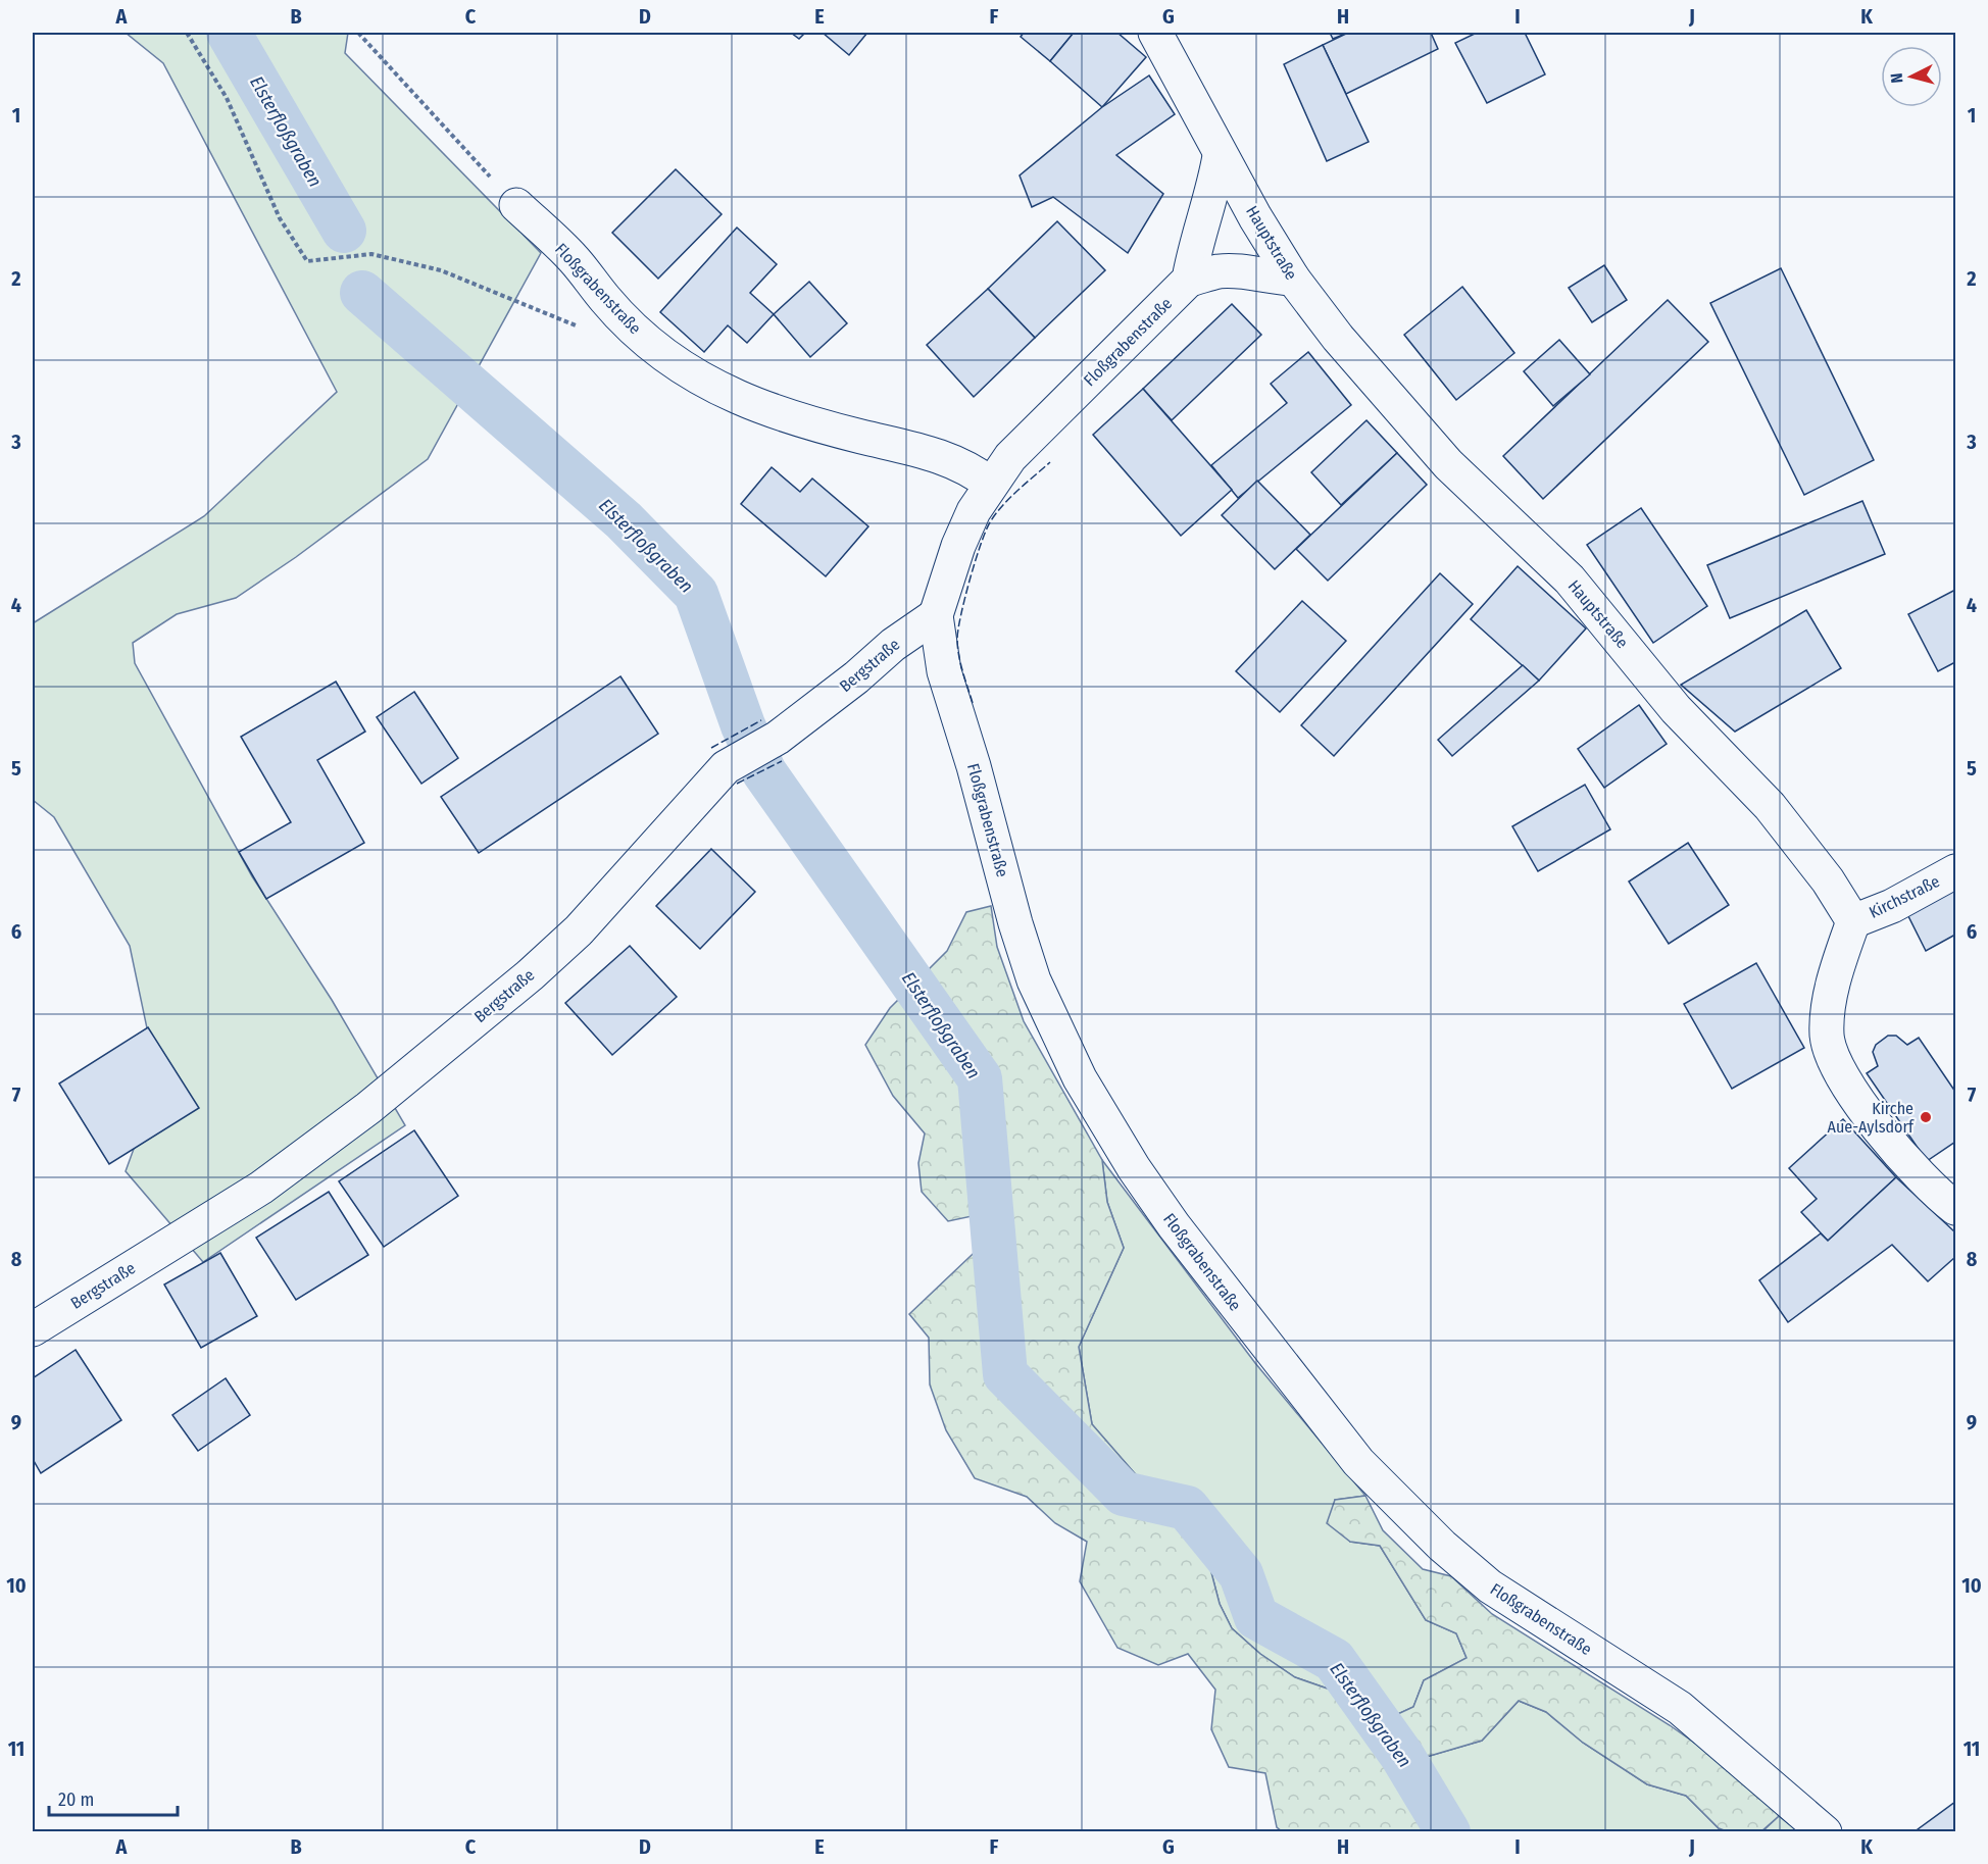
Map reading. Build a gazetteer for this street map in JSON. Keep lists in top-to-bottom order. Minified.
{"streets":{"street":["Hauptstraße","Floßgrabenstraße","Bergstraße","Kirchstraße"]},"crossings":[["Hauptstraße","Floßgrabenstraße"],["Hauptstraße","Kirchstraße"],["Floßgrabenstraße","Bergstraße"]],"water":["Elsterfloßgraben"],"places":["Kirche Aue-Aylsdorf"],"scale_bar":"20 m","north":"left","grid":{"columns":["A","B","C","D","E","F","G","H","I","J","K"],"rows":["1","2","3","4","5","6","7","8","9","10","11"]}}
